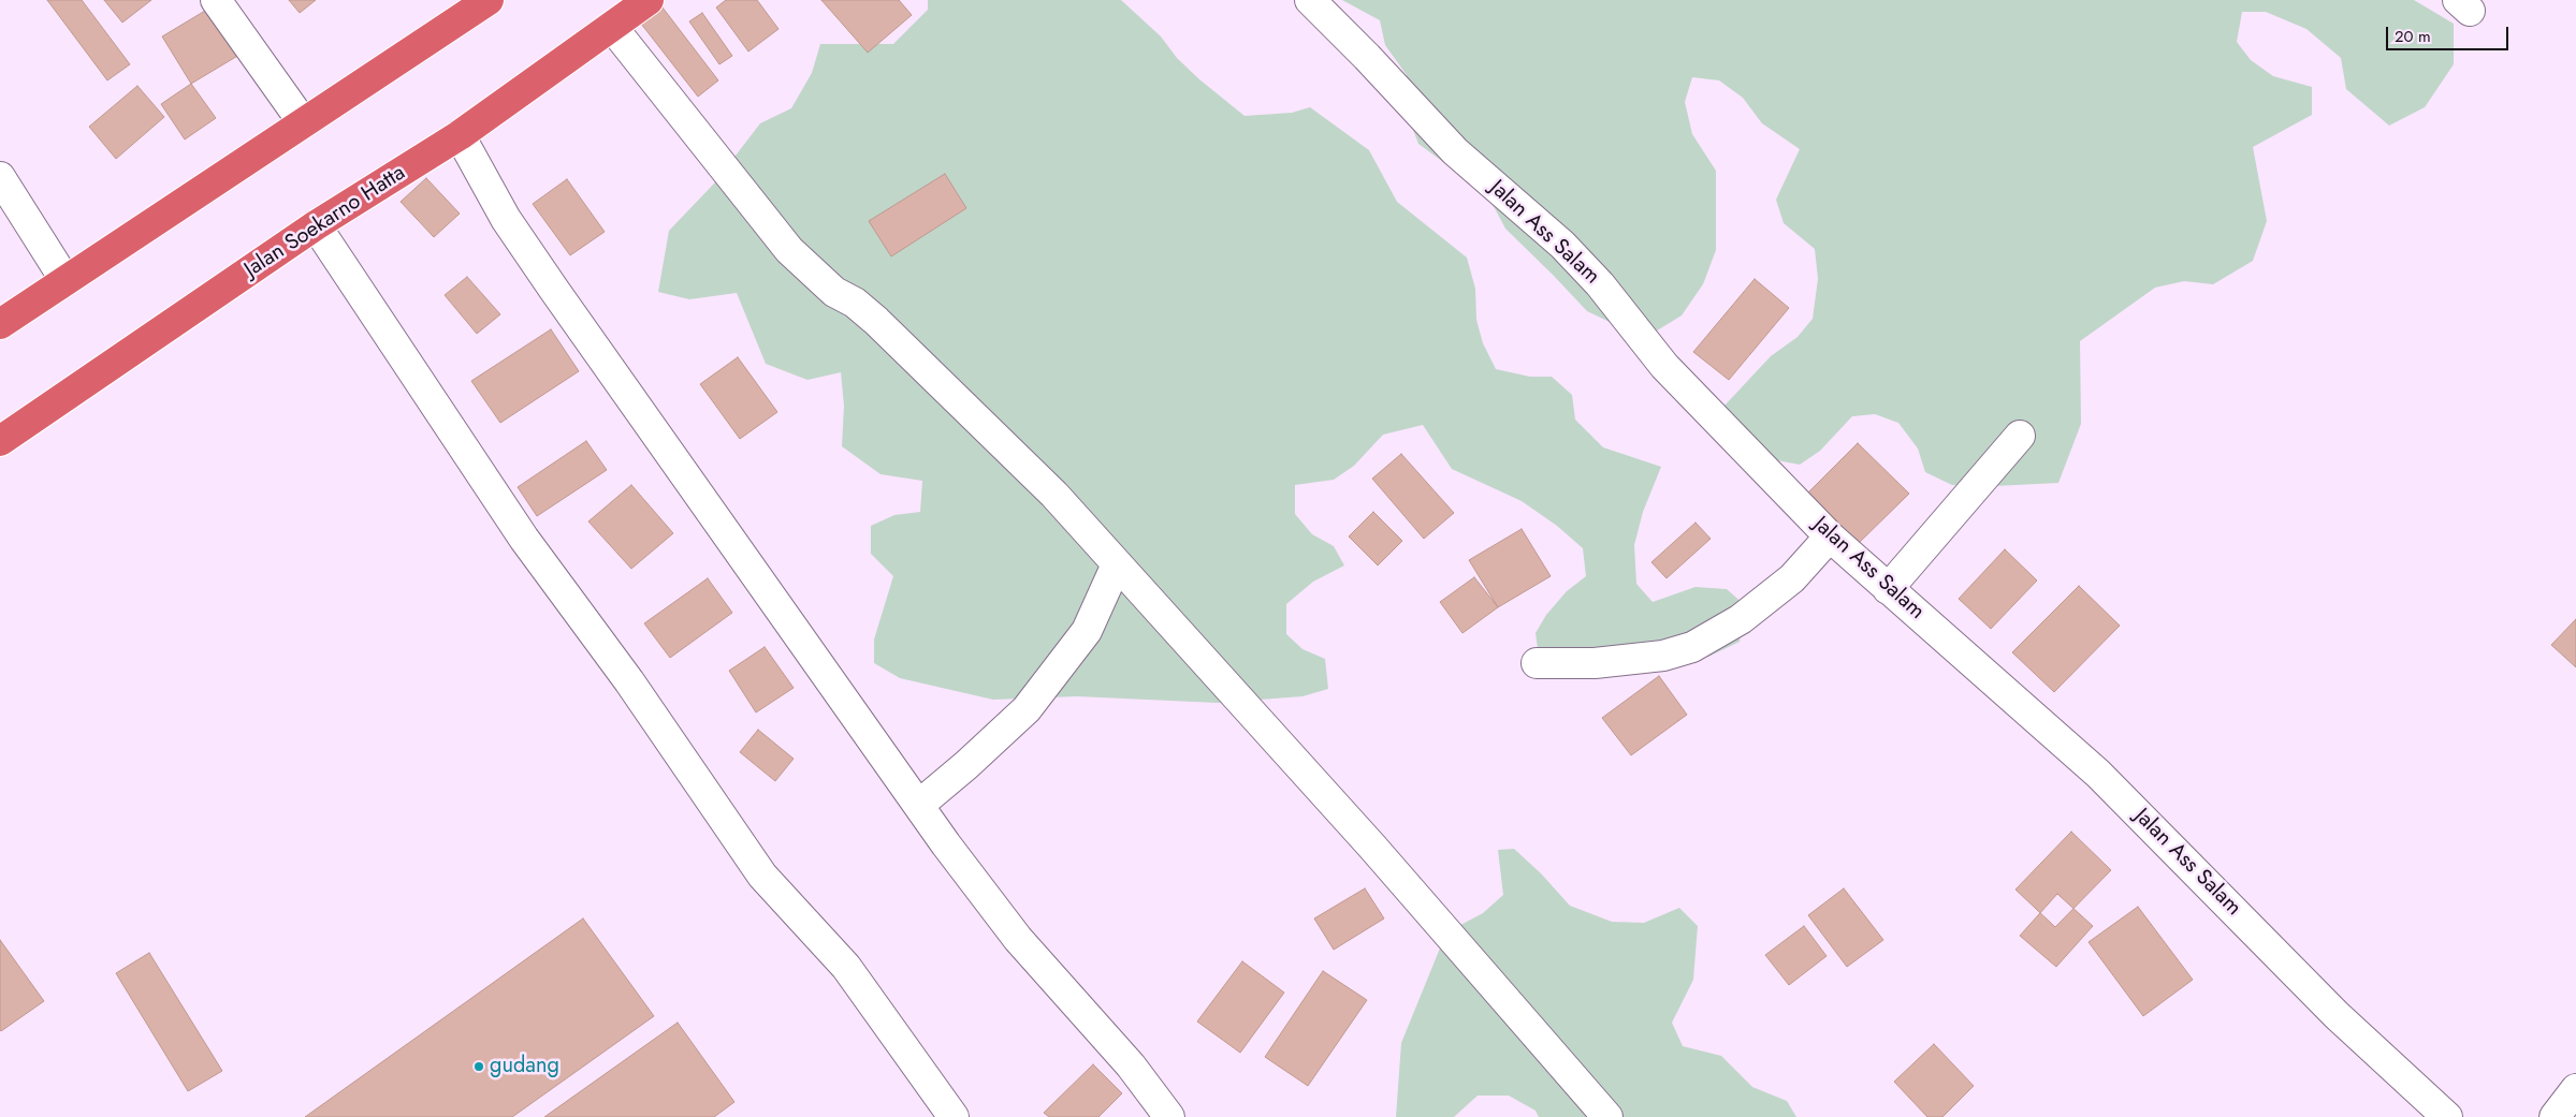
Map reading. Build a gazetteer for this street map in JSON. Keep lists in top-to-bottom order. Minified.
{"streets":{"highway":["Jalan Soekarno Hatta"],"street":["Jalan Ass Salam"]},"places":["gudang"],"scale_bar":"20 m"}
